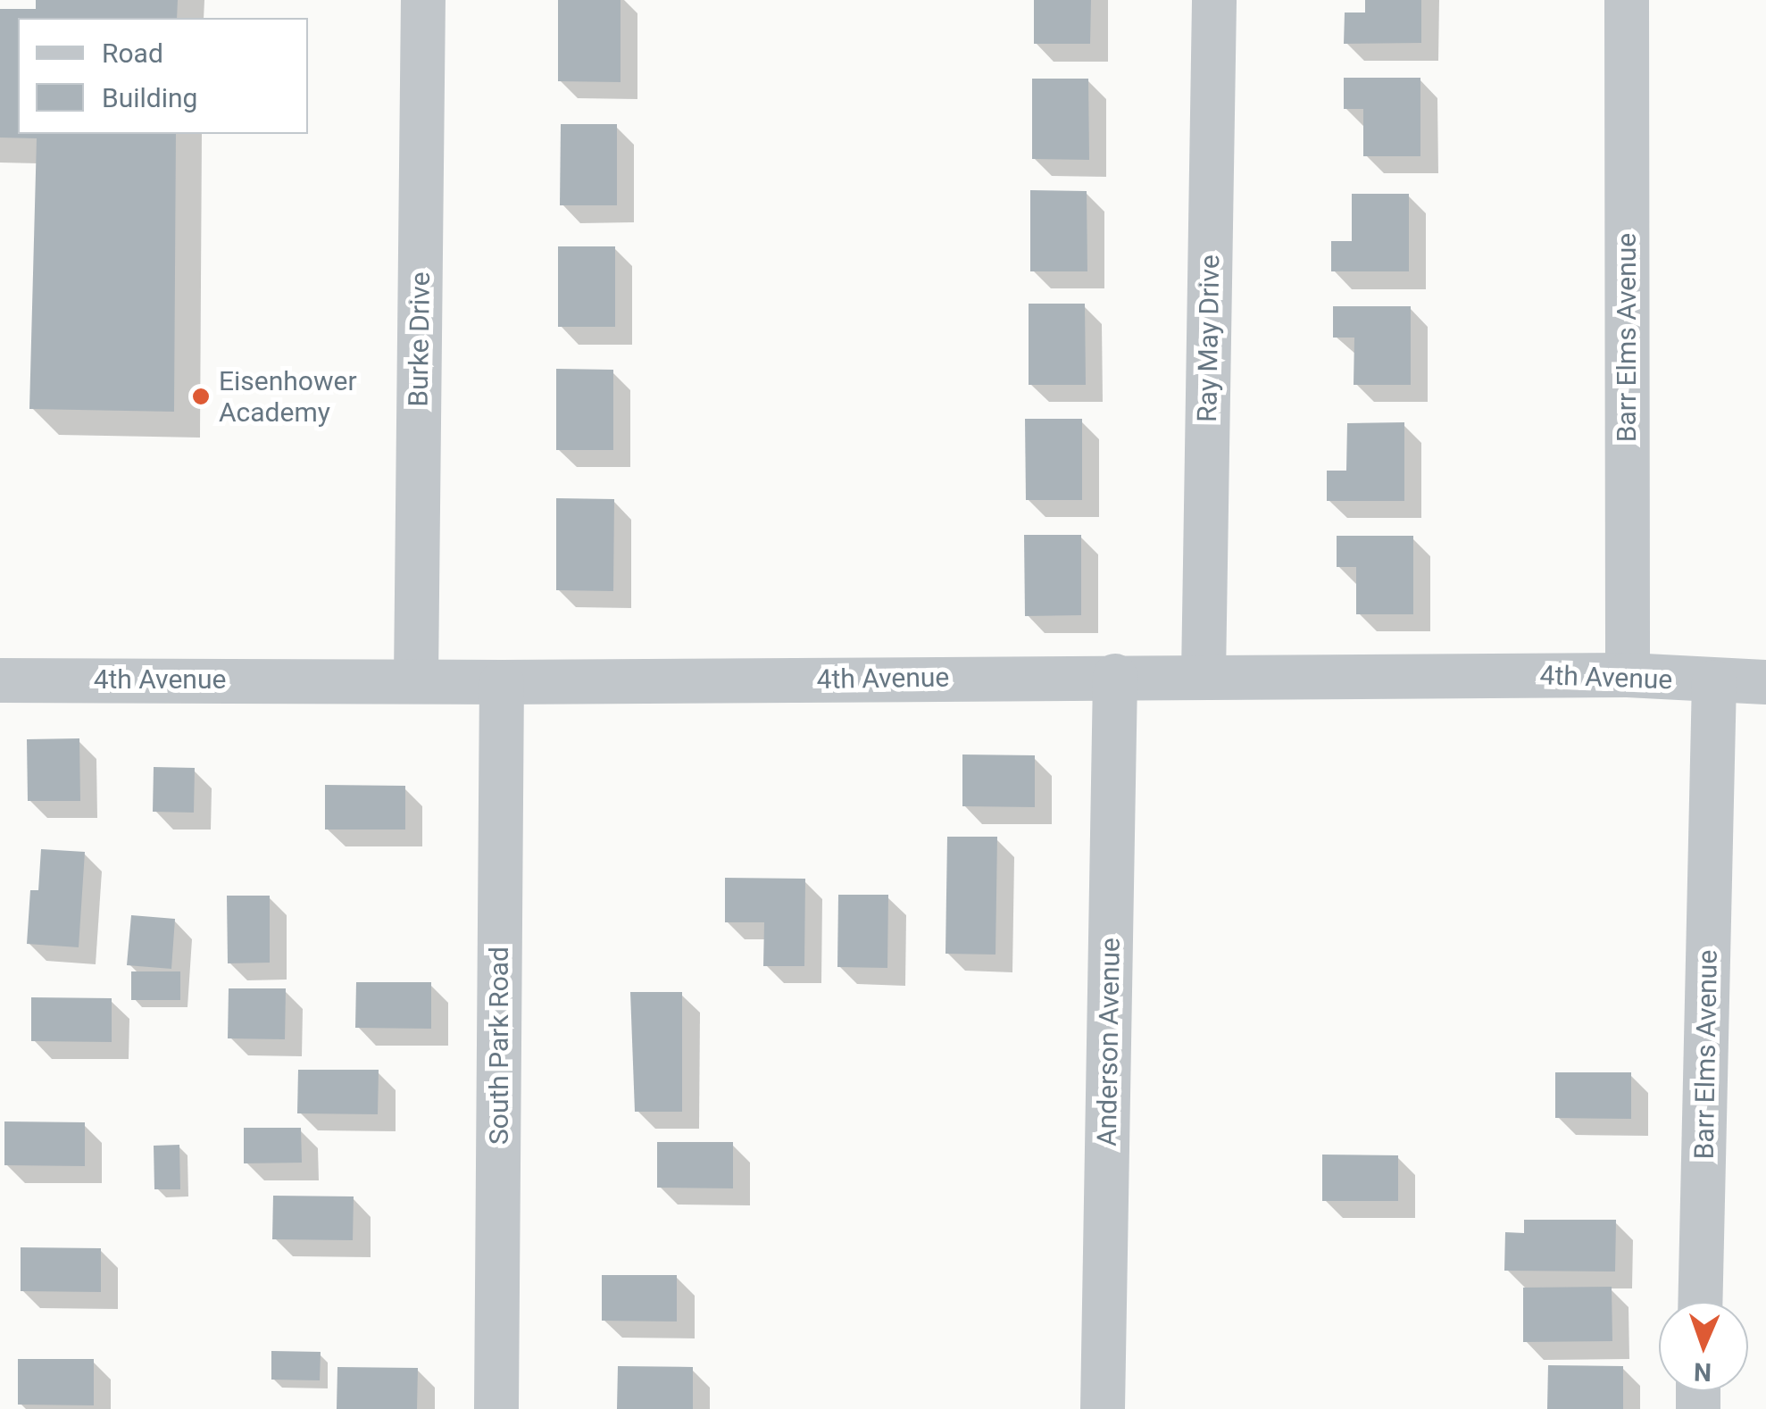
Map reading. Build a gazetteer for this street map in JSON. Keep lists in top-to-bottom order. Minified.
{"streets":{"street":["Barr Elms Avenue","Ray May Drive","Burke Drive","4th Avenue","Anderson Avenue","South Park Road"]},"crossings":[["Barr Elms Avenue","4th Avenue"],["Ray May Drive","4th Avenue"],["Burke Drive","4th Avenue"],["4th Avenue","Anderson Avenue"],["4th Avenue","South Park Road"]],"places":["Eisenhower Academy"],"legend":["Road","Building"],"north":"bottom"}
